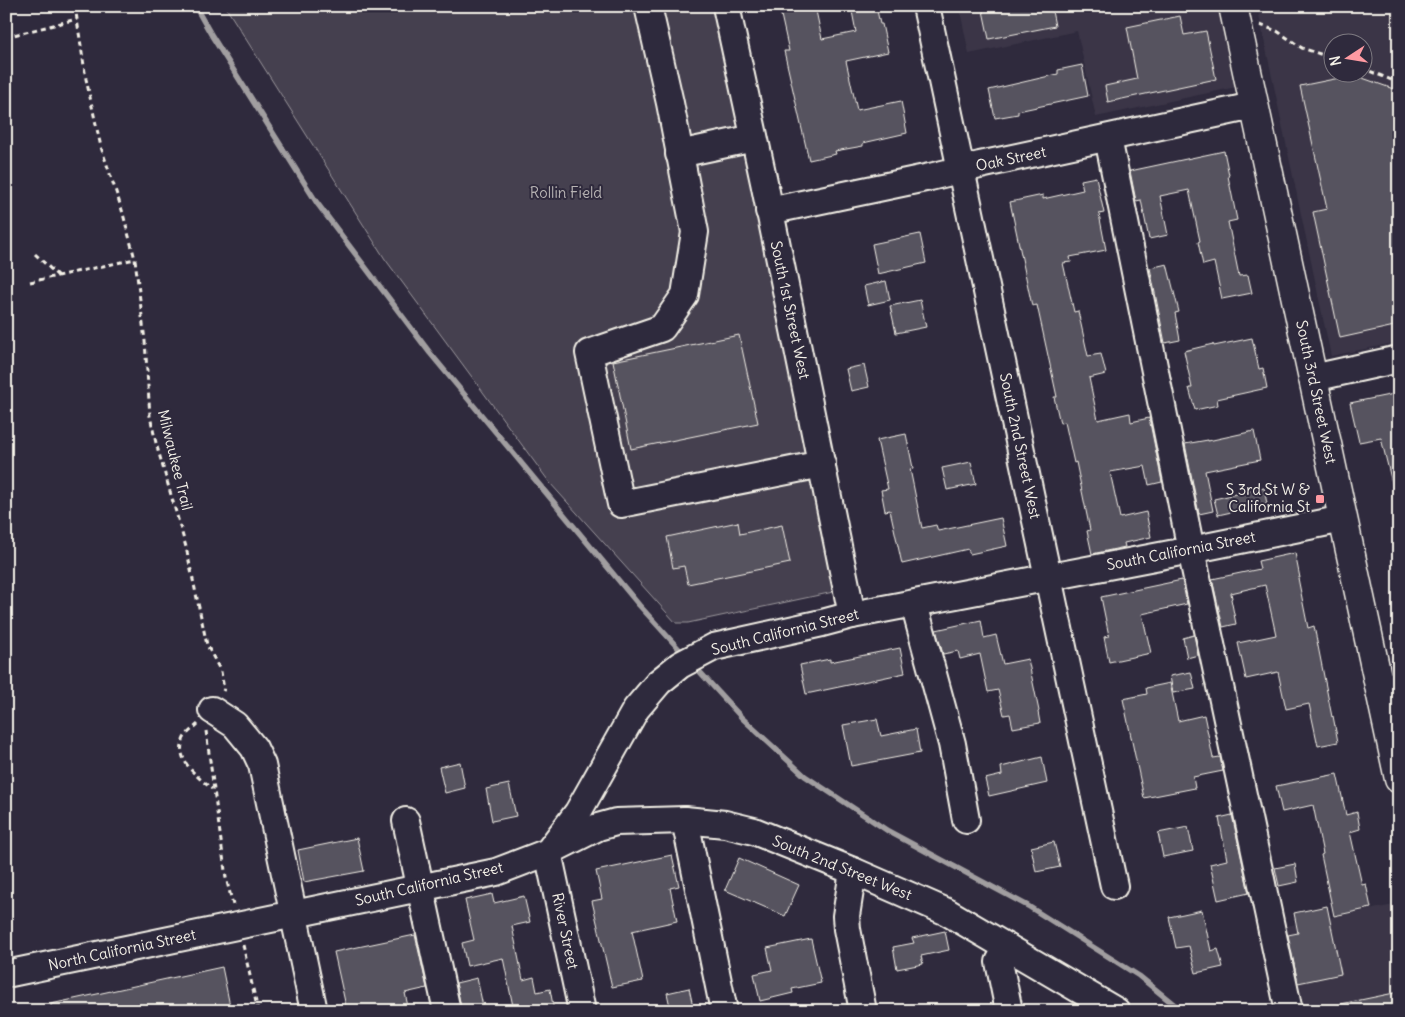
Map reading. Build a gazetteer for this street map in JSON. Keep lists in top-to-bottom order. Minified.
{"streets":{"main road":["South 3rd Street West"],"street":["Oak Street","South 1st Street West","South 2nd Street West","South California Street","River Street","North California Street"],"path":["Milwaukee Trail"]},"crossings":[["Oak Street","South 1st Street West"],["Oak Street","South 3rd Street West"],["Oak Street","South 2nd Street West"],["South 1st Street West","South California Street"],["South 3rd Street West","South California Street"],["South 2nd Street West","South California Street"],["South 2nd Street West","River Street"],["South California Street","River Street"],["South California Street","North California Street"]],"parks":["Rollin Field"],"places":{"transit":["S 3rd St W & California St"]},"north":"left"}
